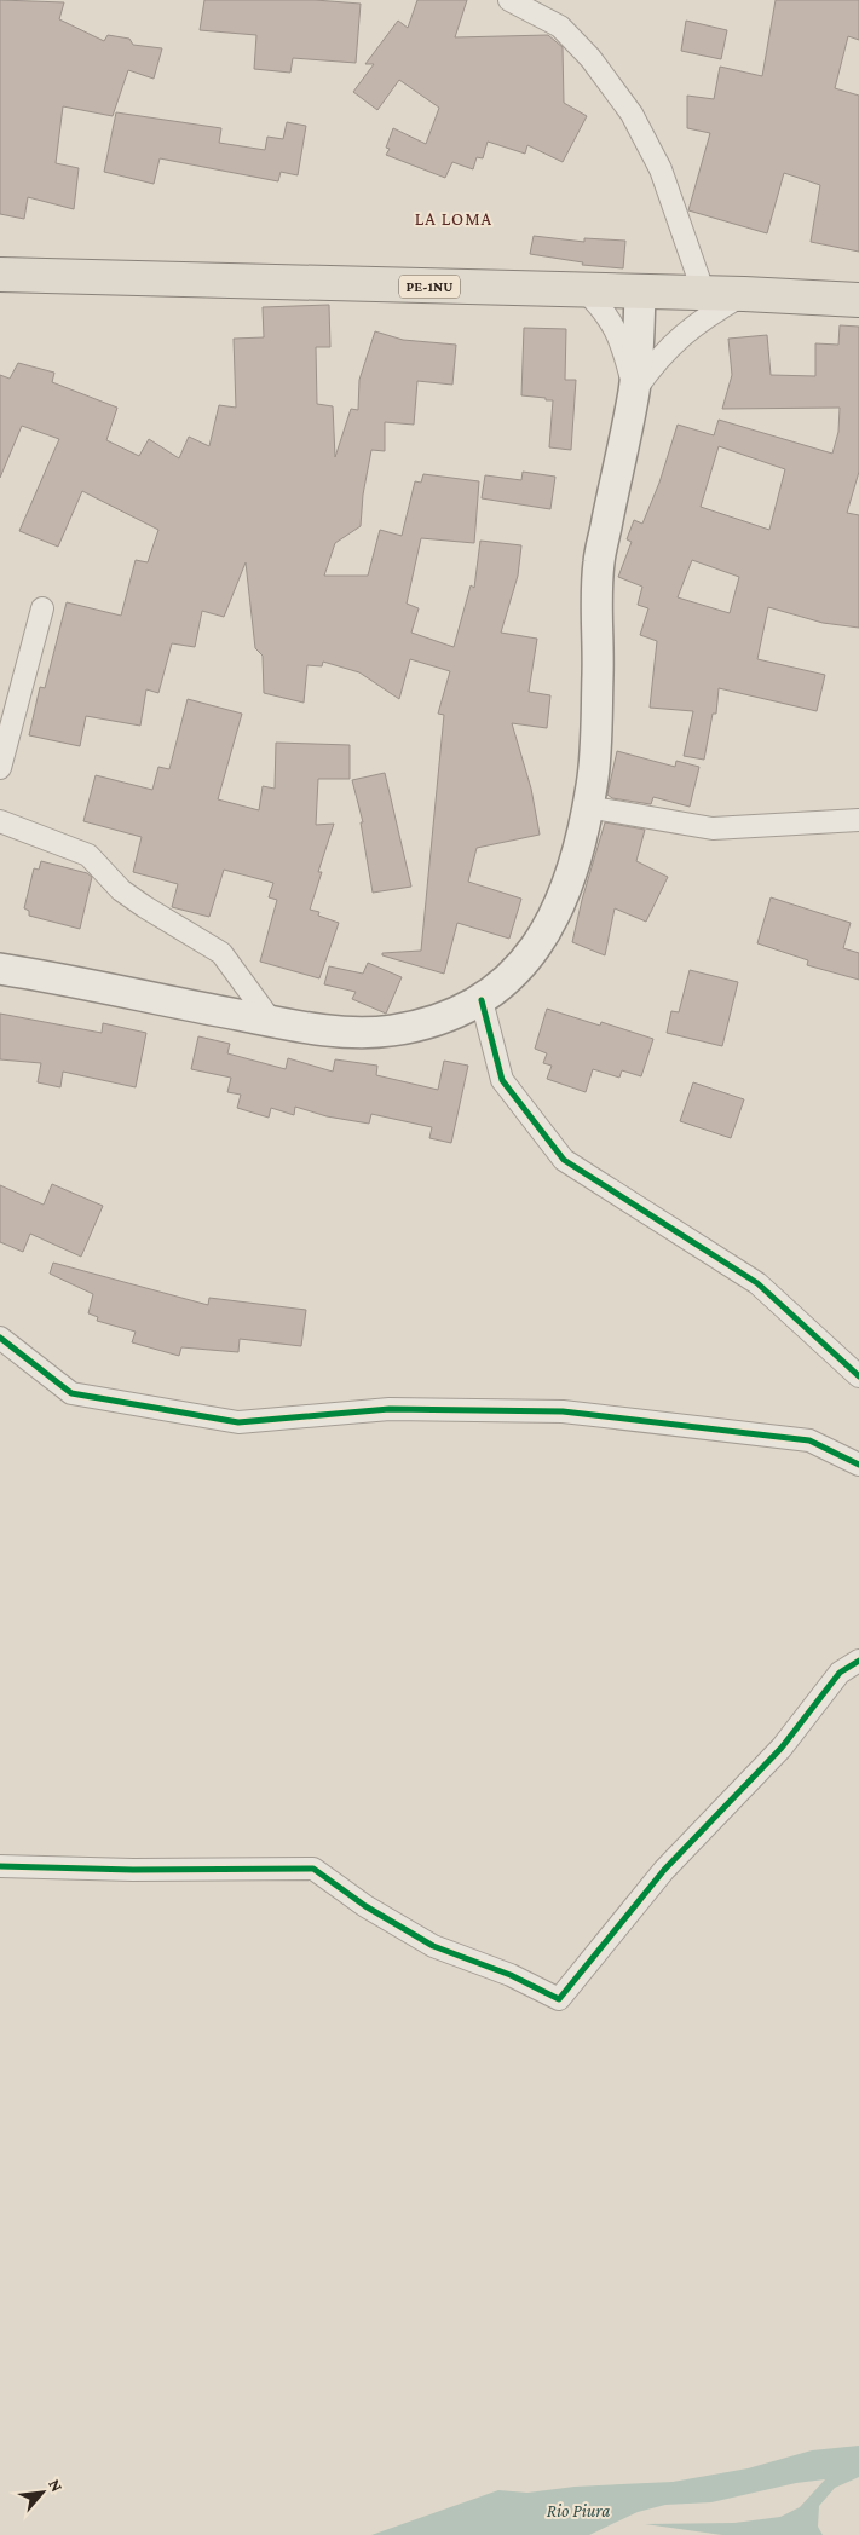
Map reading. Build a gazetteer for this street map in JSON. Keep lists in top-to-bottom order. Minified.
{"streets":{"main road":["PE-1NU"]},"districts":["LA LOMA"],"water":["Rio Piura"],"north":"top right"}
